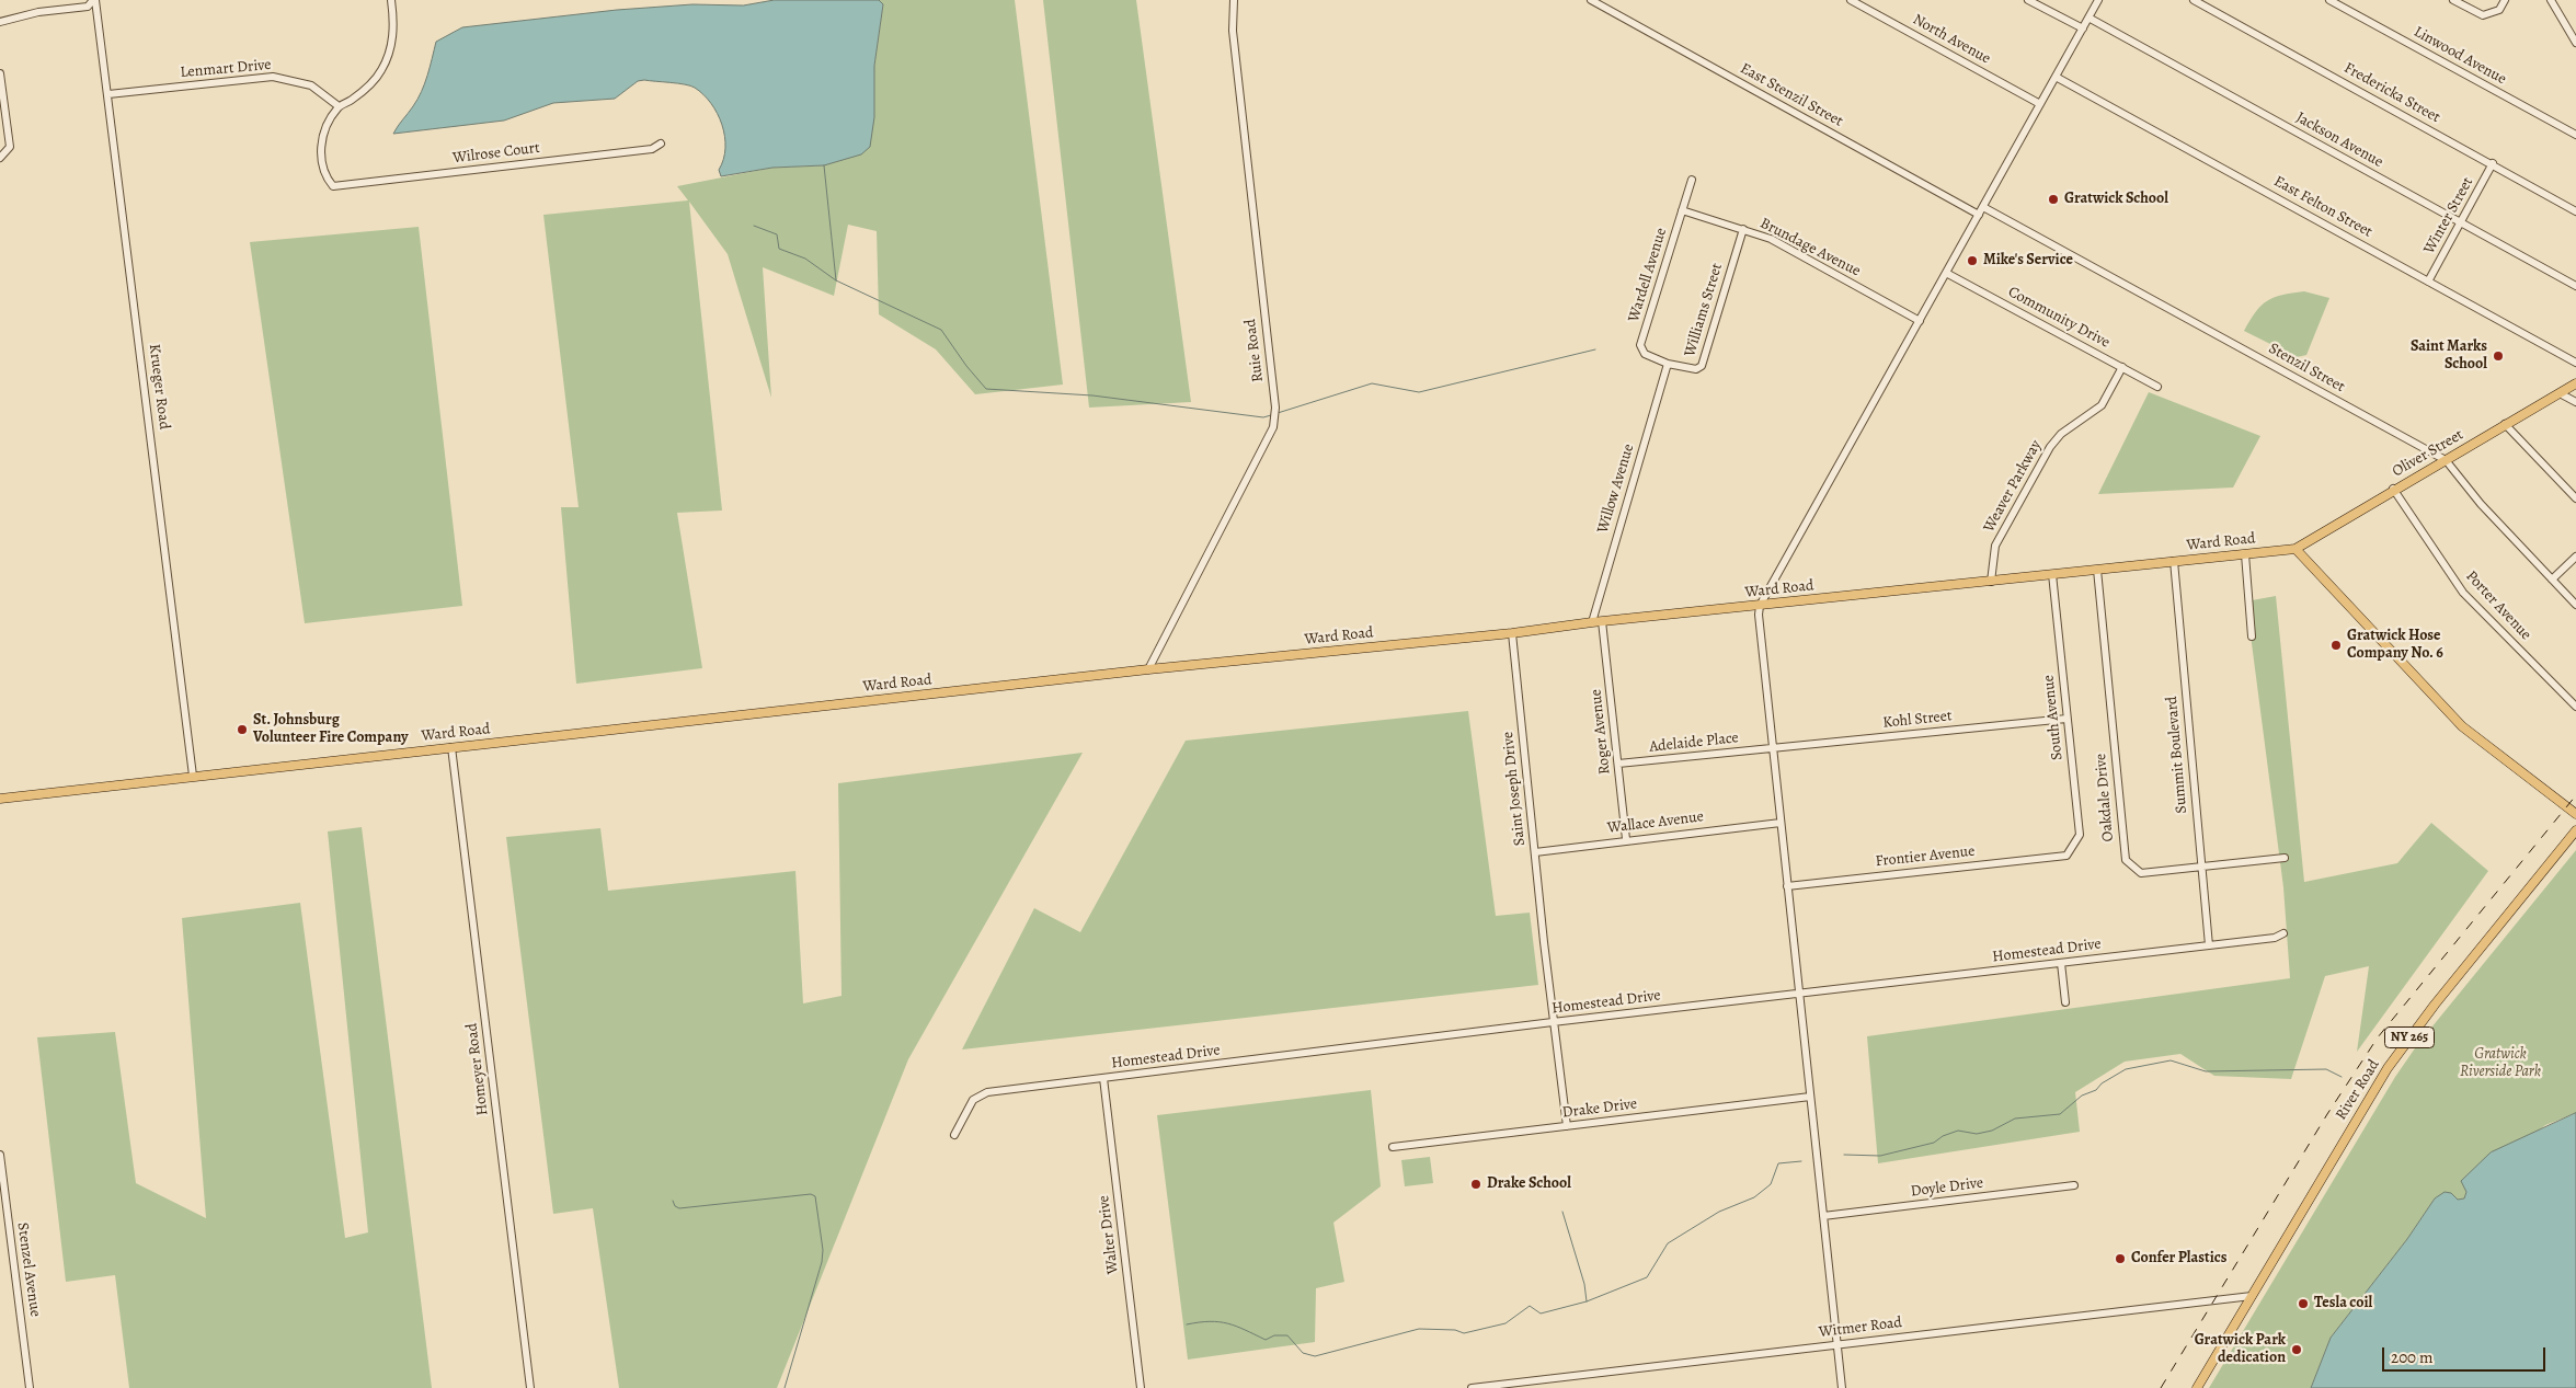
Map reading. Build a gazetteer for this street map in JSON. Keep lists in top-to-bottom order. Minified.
{"streets":{"main road":["Oliver Street","Ward Road","NY 265","River Road"],"street":["North Avenue","Linwood Avenue","Lenmart Drive","Fredericka Street","East Stenzil Street","Jackson Avenue","Wilrose Court","East Felton Street","Winter Street","Brundage Avenue","Wardell Avenue","Williams Street","Community Drive","Ruie Road","Stenzil Street","Krueger Road","Weaver Parkway","Willow Avenue","Porter Avenue","South Avenue","Kohl Street","Roger Avenue","Adelaide Place","Summit Boulevard","Saint Joseph Drive","Oakdale Drive","Wallace Avenue","Frontier Avenue","Homestead Drive","Homeyer Road","Drake Drive","Doyle Drive","Walter Drive","Stenzel Avenue","Witmer Road"]},"crossings":[["Lenmart Drive","Wilrose Court"],["Lenmart Drive","Krueger Road"],["Fredericka Street","Winter Street"],["Jackson Avenue","Winter Street"],["East Felton Street","Winter Street"],["Brundage Avenue","Wardell Avenue"],["Brundage Avenue","Williams Street"],["Wardell Avenue","Williams Street"],["Wardell Avenue","Willow Avenue"],["Williams Street","Willow Avenue"],["Community Drive","Weaver Parkway"],["Ruie Road","Ward Road"],["Stenzil Street","Oliver Street"],["Krueger Road","Ward Road"],["Oliver Street","Ward Road"],["Oliver Street","Porter Avenue"],["Weaver Parkway","Ward Road"],["Willow Avenue","Ward Road"],["Ward Road","South Avenue"],["Ward Road","Roger Avenue"],["Ward Road","Summit Boulevard"],["Ward Road","Saint Joseph Drive"],["Ward Road","Oakdale Drive"],["Ward Road","Homeyer Road"],["South Avenue","Kohl Street"],["South Avenue","Frontier Avenue"],["Kohl Street","Adelaide Place"],["Roger Avenue","Adelaide Place"],["Roger Avenue","Wallace Avenue"],["Summit Boulevard","Oakdale Drive"],["Summit Boulevard","Homestead Drive"],["Saint Joseph Drive","Wallace Avenue"],["Saint Joseph Drive","Homestead Drive"],["Saint Joseph Drive","Drake Drive"],["Homestead Drive","Walter Drive"],["River Road","Witmer Road"]],"parks":["Gratwick Riverside Park"],"places":["Gratwick School","Mike's Service","Saint Marks School","Gratwick Hose Company No. 6","St. Johnsburg Volunteer Fire Company","Drake School","Confer Plastics","Tesla coil","Gratwick Park dedication"],"scale_bar":"200 m"}
